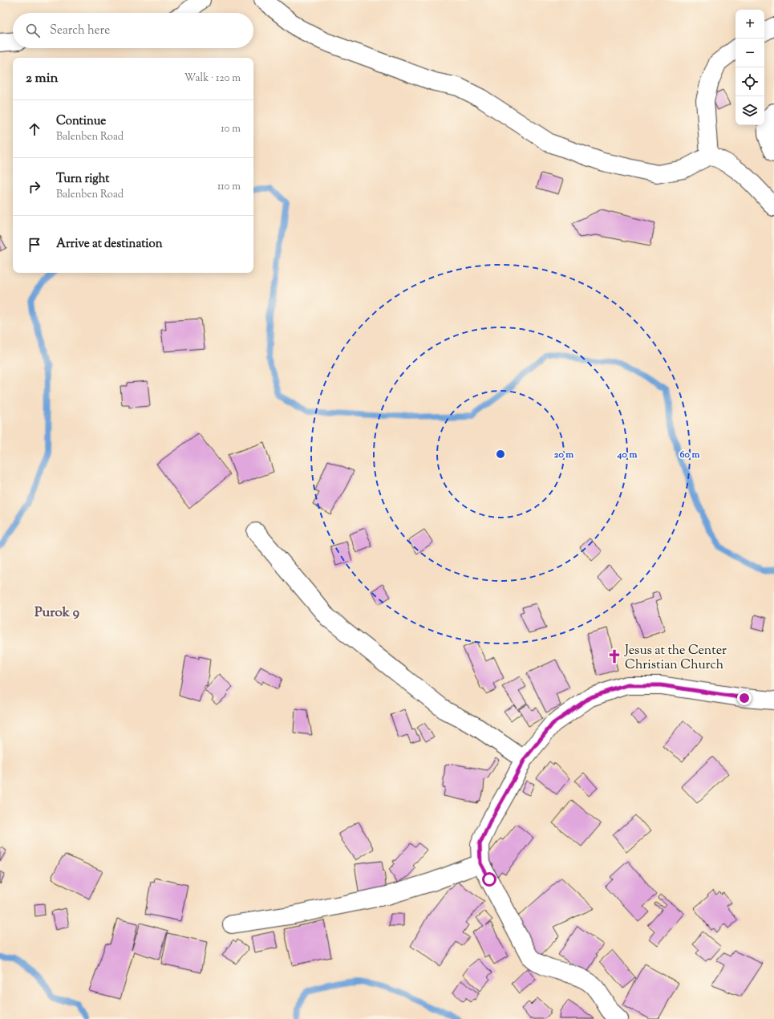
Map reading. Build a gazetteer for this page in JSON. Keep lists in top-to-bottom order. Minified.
{"districts":["Purok 9"],"places":{"church":["Jesus at the Center Christian Church"]},"page":{"map_buttons":["+","−"],"search":"Search here","heading":["2 min","Walk · 120 m"],"list":[["Continue","Balenben Road","10 m"],["Turn right","Balenben Road","110 m"],"Arrive at destination"]},"rings":["20 m","40 m","60 m"]}
